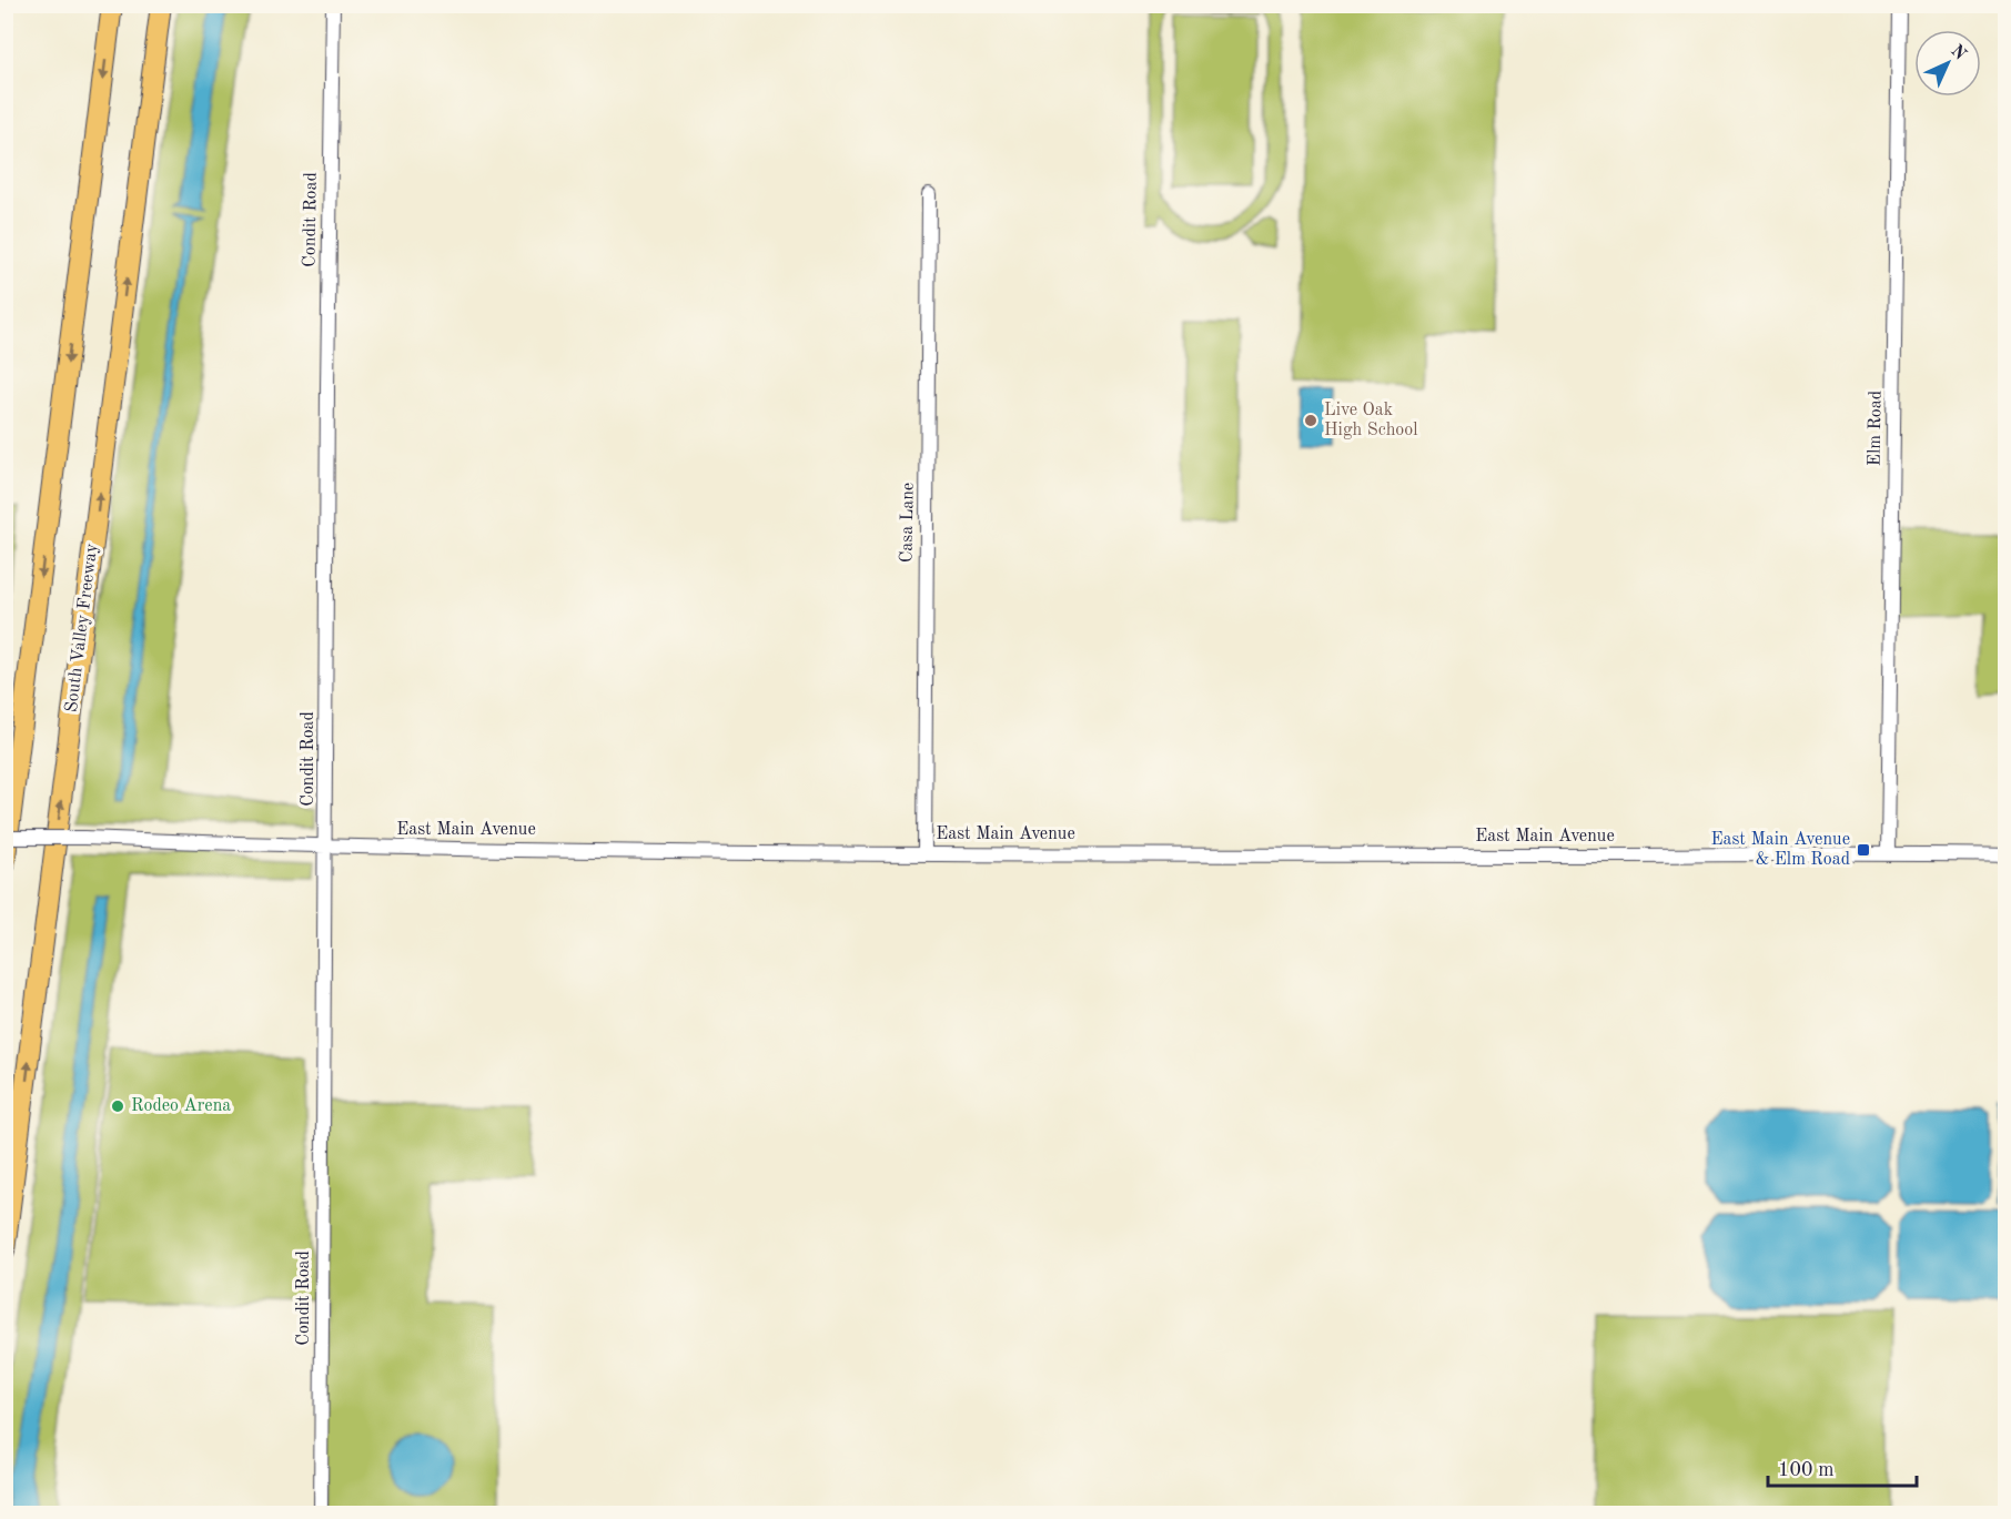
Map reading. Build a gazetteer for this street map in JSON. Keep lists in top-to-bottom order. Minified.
{"streets":{"highway":["South Valley Freeway"],"street":["Condit Road","Elm Road","Casa Lane","East Main Avenue"]},"crossings":[["Condit Road","East Main Avenue"],["Elm Road","East Main Avenue"],["Casa Lane","East Main Avenue"]],"places":{"other":["Live Oak High School","Rodeo Arena"],"transit":["East Main Avenue & Elm Road"]},"scale_bar":"100 m","north":"top right"}
